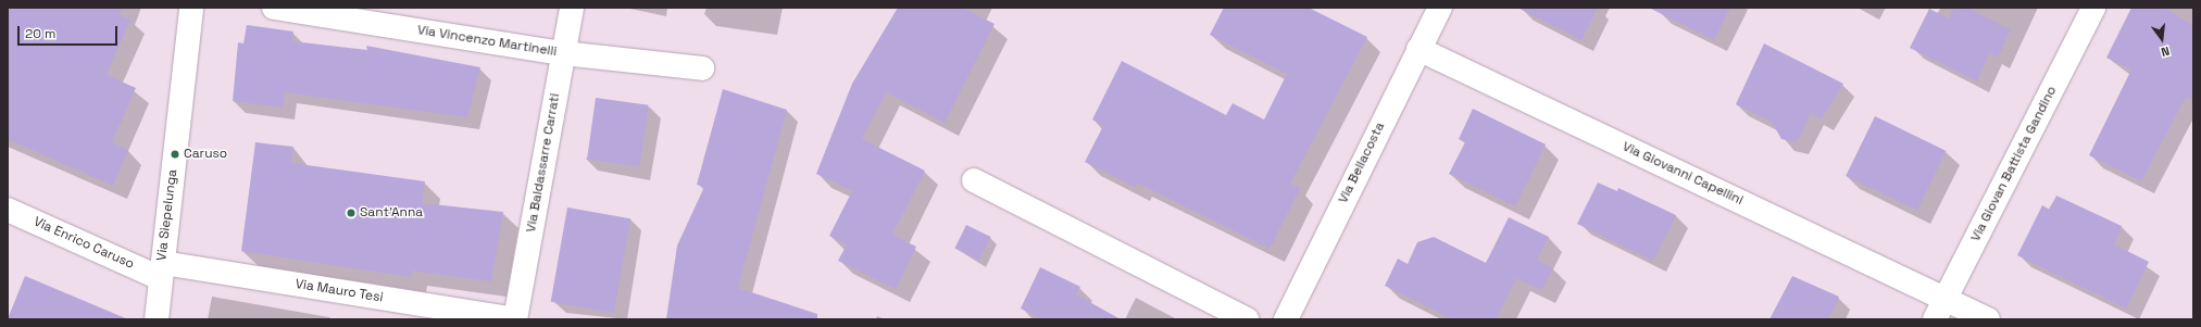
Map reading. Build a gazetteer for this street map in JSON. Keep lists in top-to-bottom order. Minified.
{"streets":{"street":["Via Vincenzo Martinelli","Via Baldassarre Carrati","Via Bellacosta","Via Giovan Battista Gandino","Via Giovanni Capellini","Via Siepelunga","Via Enrico Caruso","Via Mauro Tesi"]},"crossings":[["Via Vincenzo Martinelli","Via Baldassarre Carrati"],["Via Baldassarre Carrati","Via Mauro Tesi"],["Via Bellacosta","Via Giovanni Capellini"],["Via Giovan Battista Gandino","Via Giovanni Capellini"],["Via Siepelunga","Via Enrico Caruso"],["Via Siepelunga","Via Mauro Tesi"],["Via Enrico Caruso","Via Mauro Tesi"]],"places":["Caruso","Sant'Anna"],"scale_bar":"20 m","north":"bottom"}
